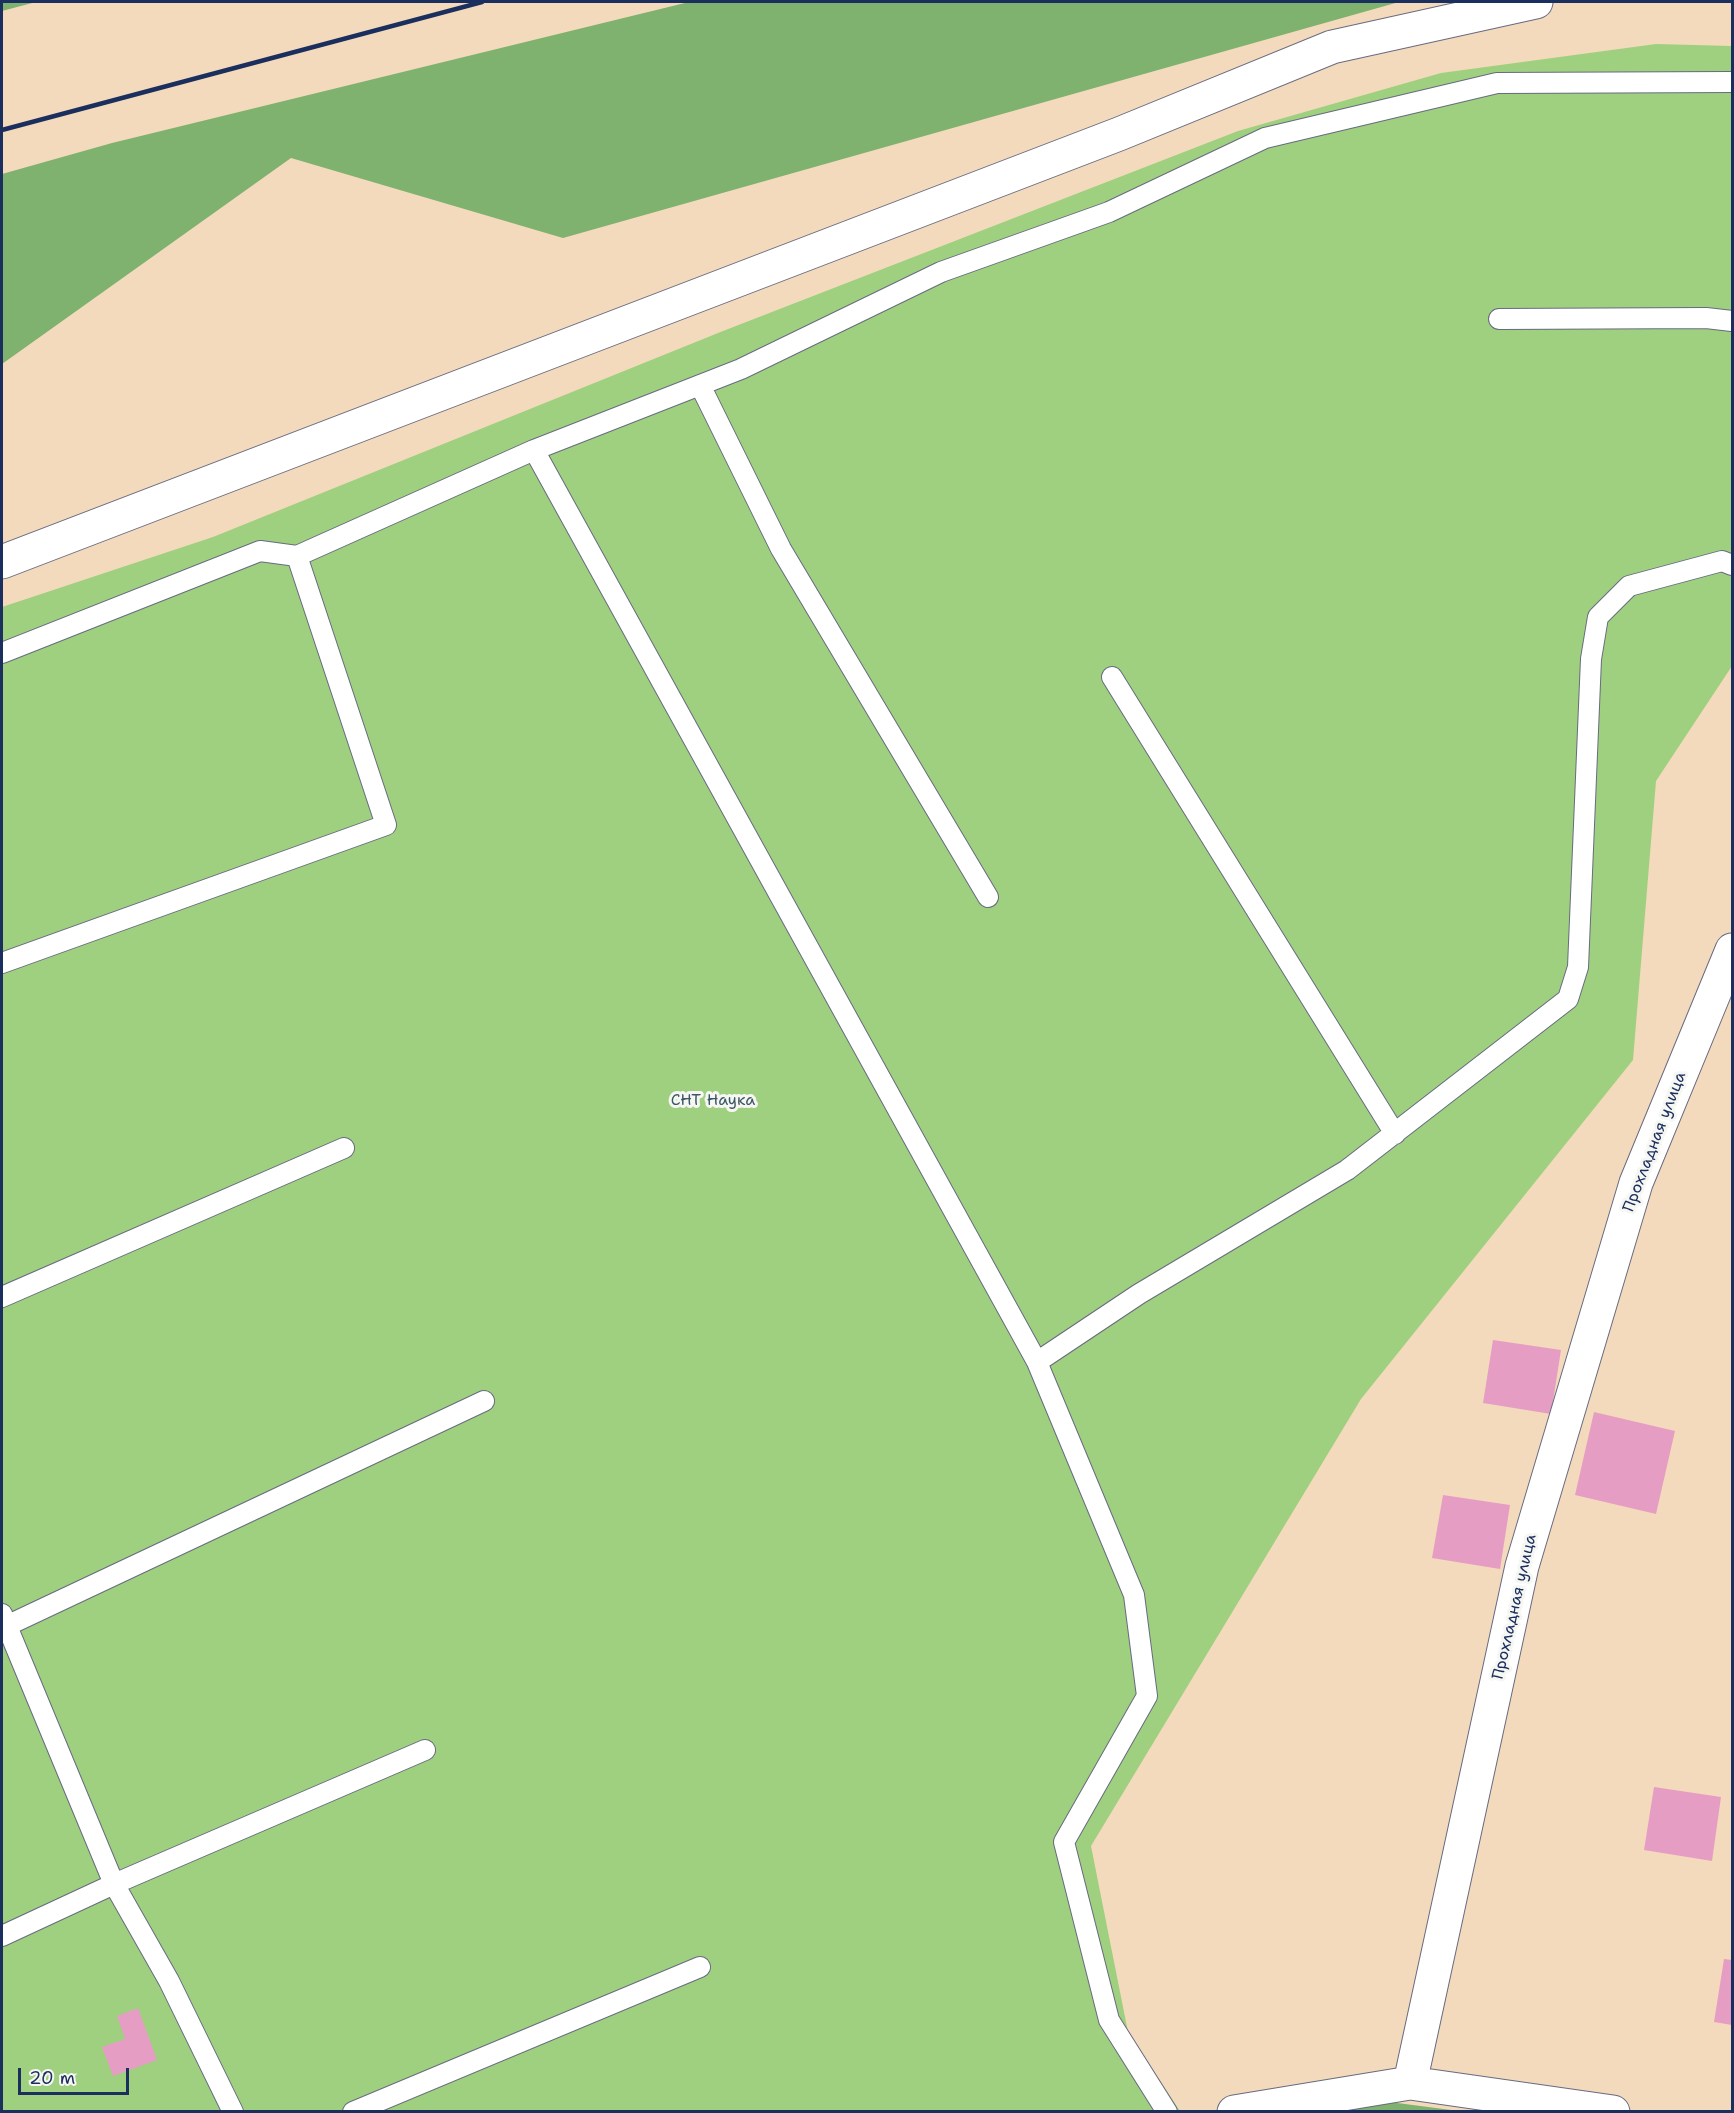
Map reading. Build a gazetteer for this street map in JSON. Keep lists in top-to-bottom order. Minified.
{"streets":{"street":["Прохладная улица"]},"parks":["СНТ Наука"],"scale_bar":"20 m"}
